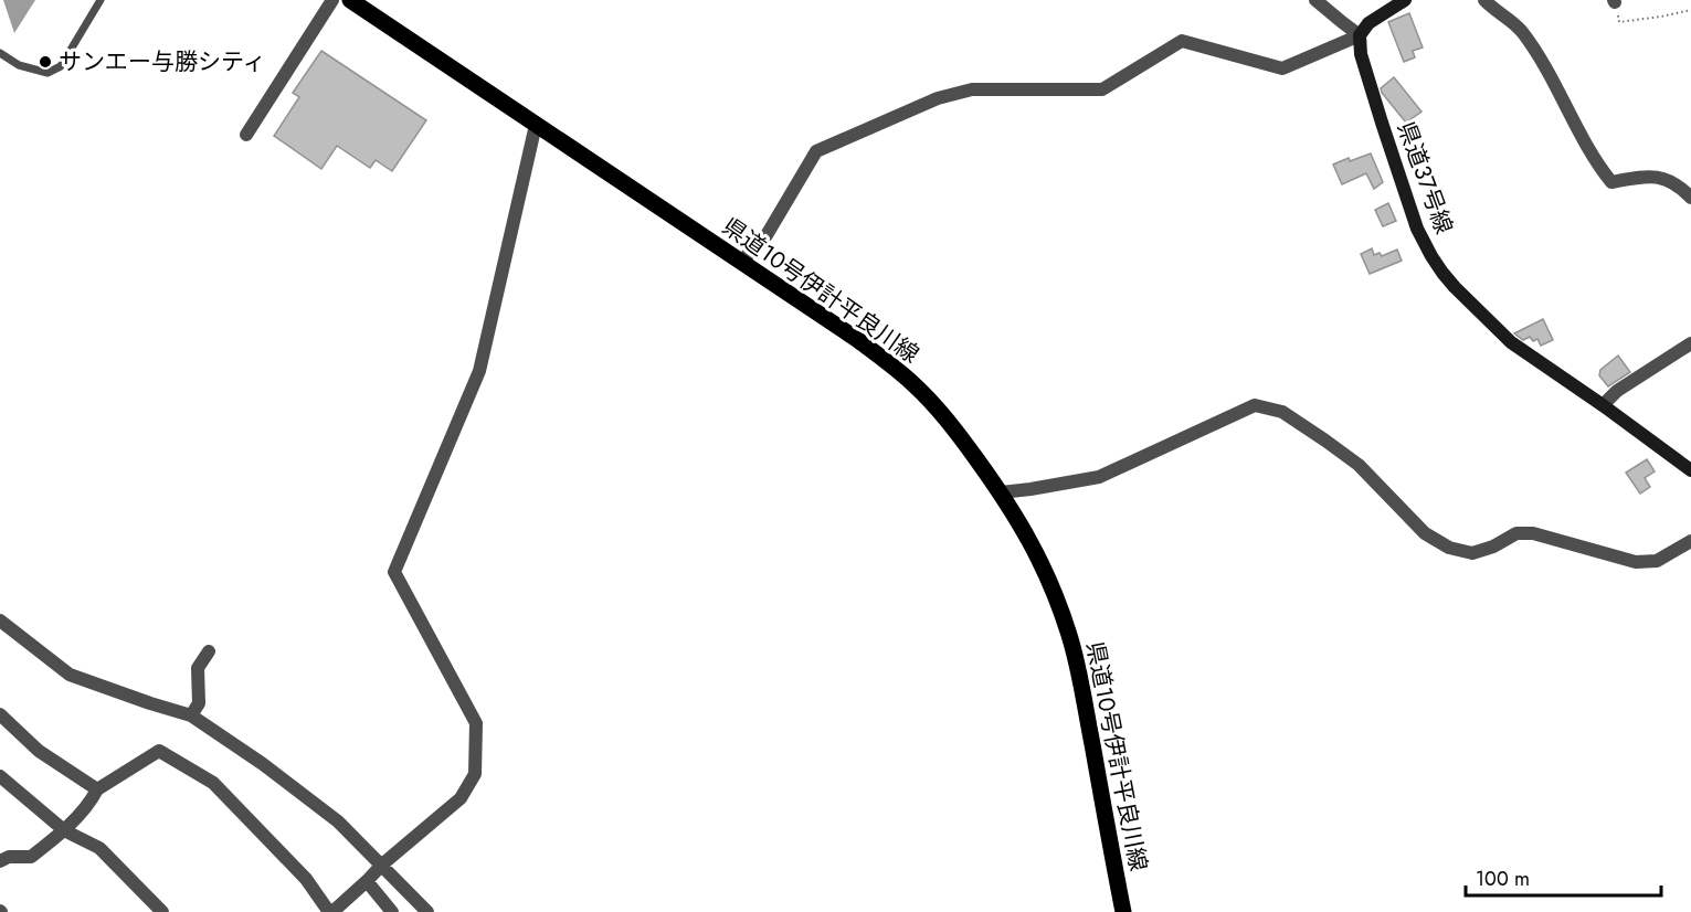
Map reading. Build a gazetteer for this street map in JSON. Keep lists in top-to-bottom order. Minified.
{"streets":{"main road":["県道37号線","県道10号伊計平良川線"]},"places":["サンエー与勝シティ"],"scale_bar":"100 m"}
